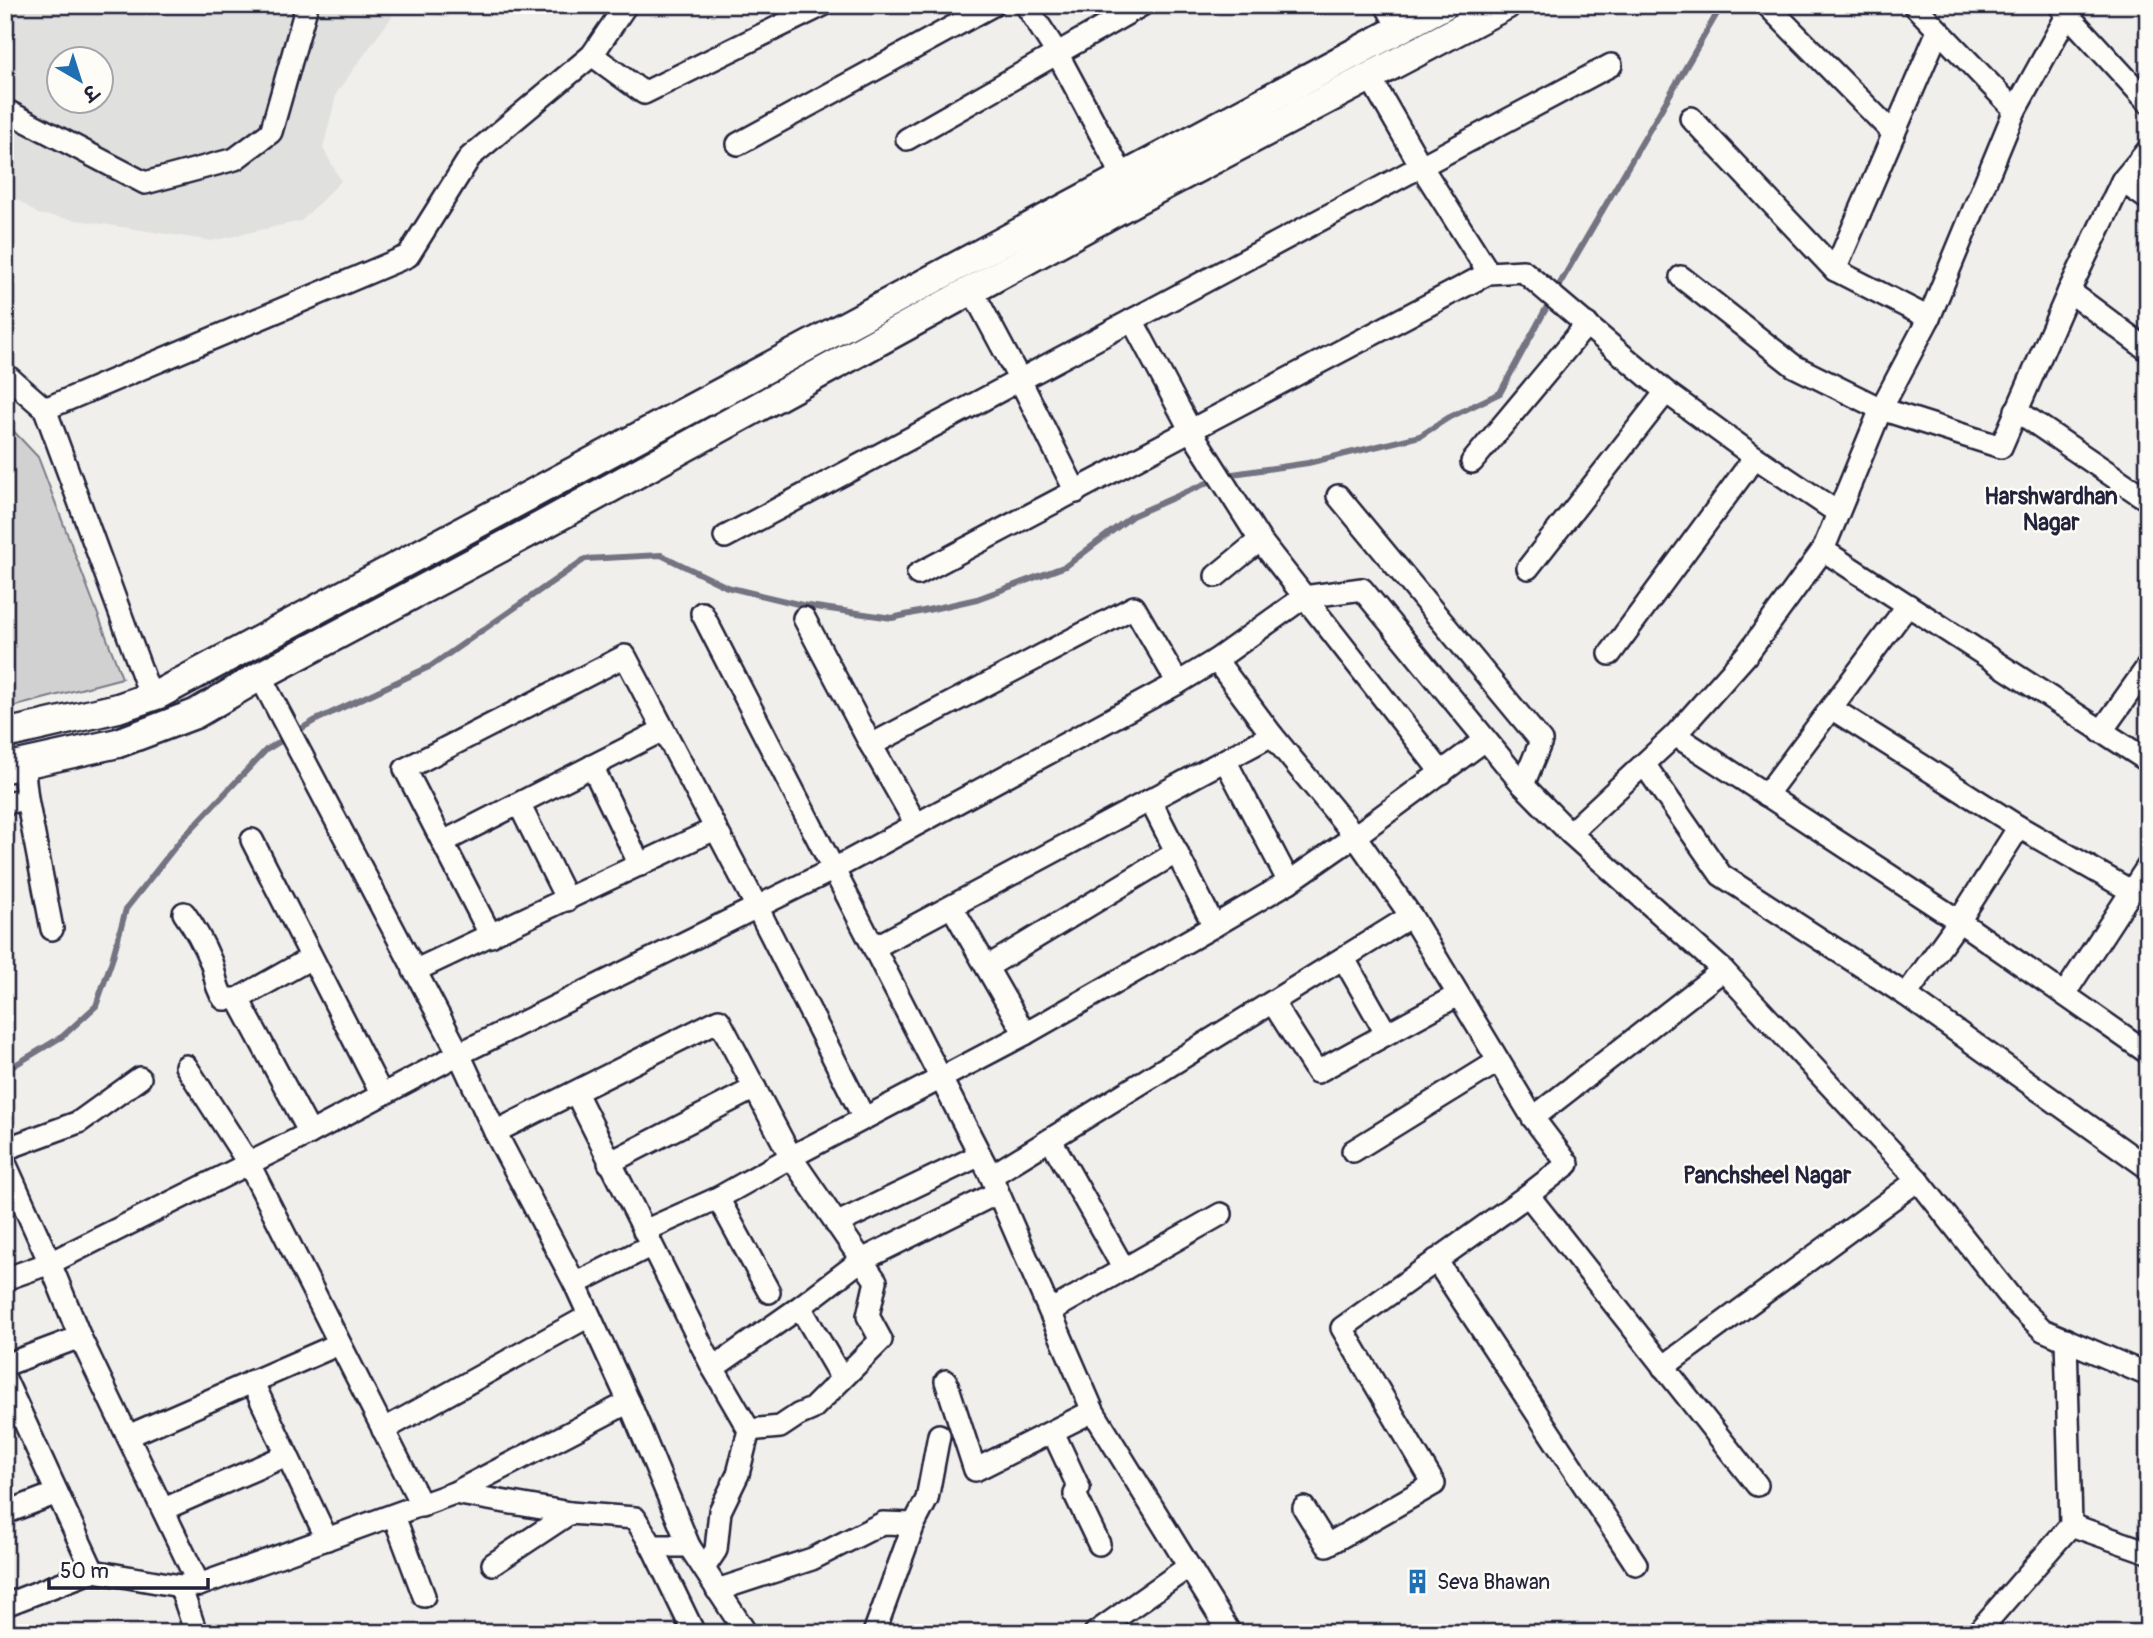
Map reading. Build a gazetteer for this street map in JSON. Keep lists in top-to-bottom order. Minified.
{"districts":["Harshwardhan Nagar","Panchsheel Nagar"],"places":{"building":["Seva Bhawan"]},"scale_bar":"50 m","north":"bottom right"}
